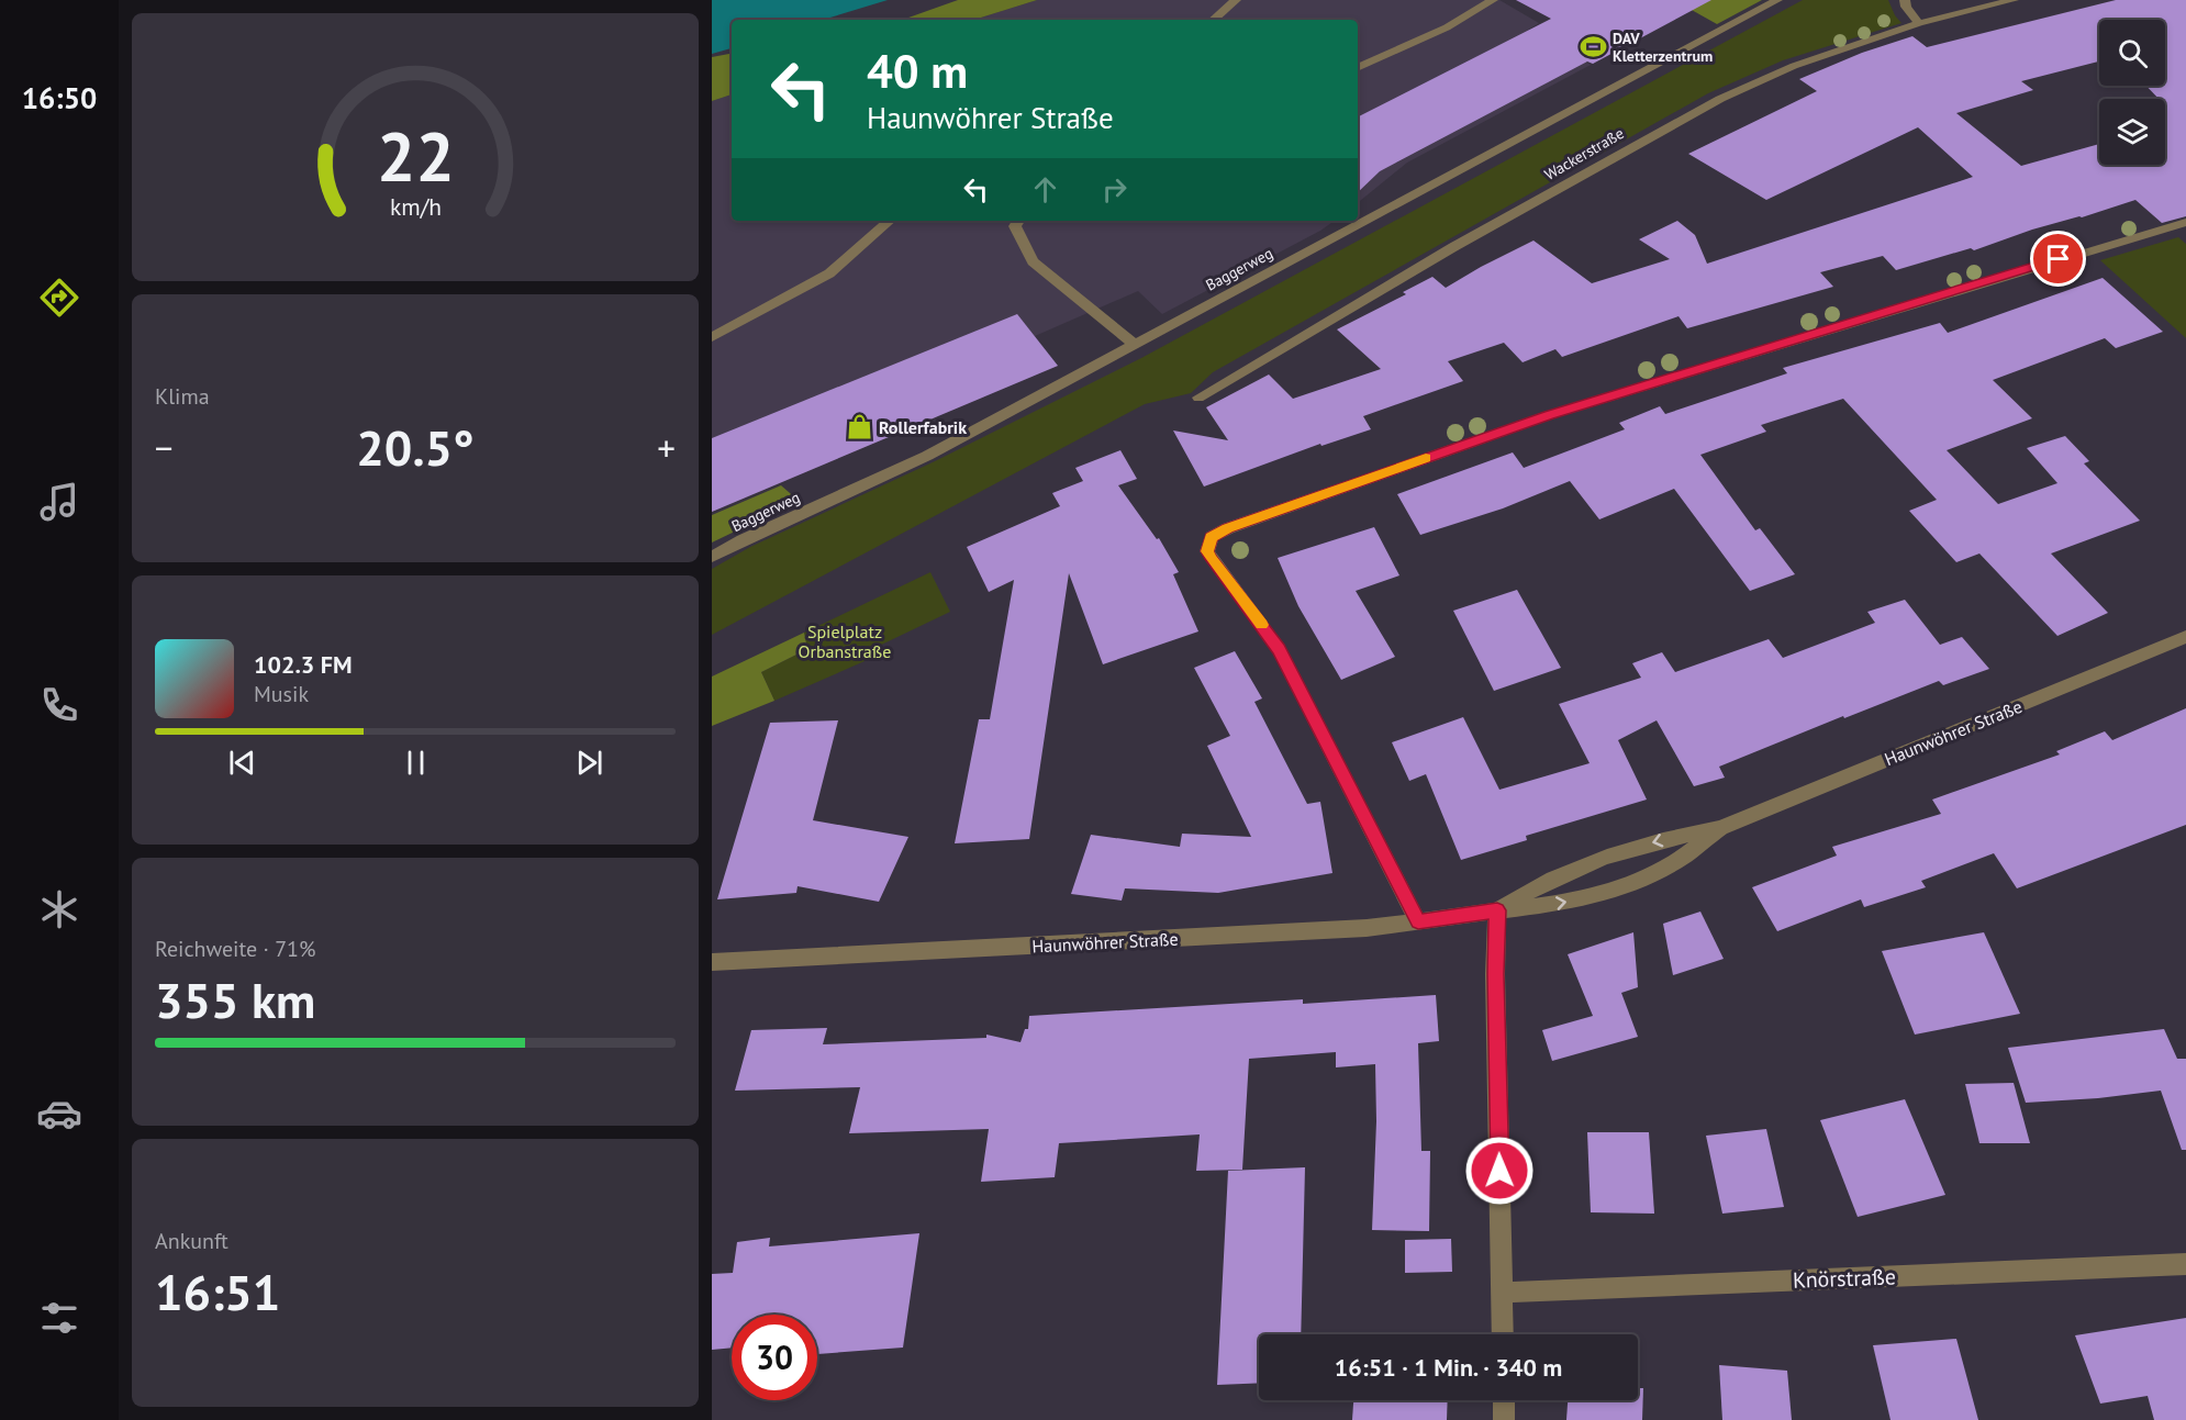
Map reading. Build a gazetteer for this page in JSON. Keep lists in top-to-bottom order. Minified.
{"streets":{"street":["Wackerstraße","Baggerweg","Haunwöhrer Straße","Knörstraße"]},"parks":["Spielplatz Orbanstraße"],"places":{"sports":["DAV Kletterzentrum"],"shop":["Rollerfabrik"]},"page":{"tabs":"16:50","turn":["40 m","Haunwöhrer Straße"],"tile":["Klima",["Reichweite · 71%","355 km"],["Ankunft","16:51"]],"heat":["−","20.5°","+"],"song":["102.3 FM","Musik"],"limit":"30","trip":"16:51 · 1 Min. · 340 m","gauge":["22","km/h"]}}
